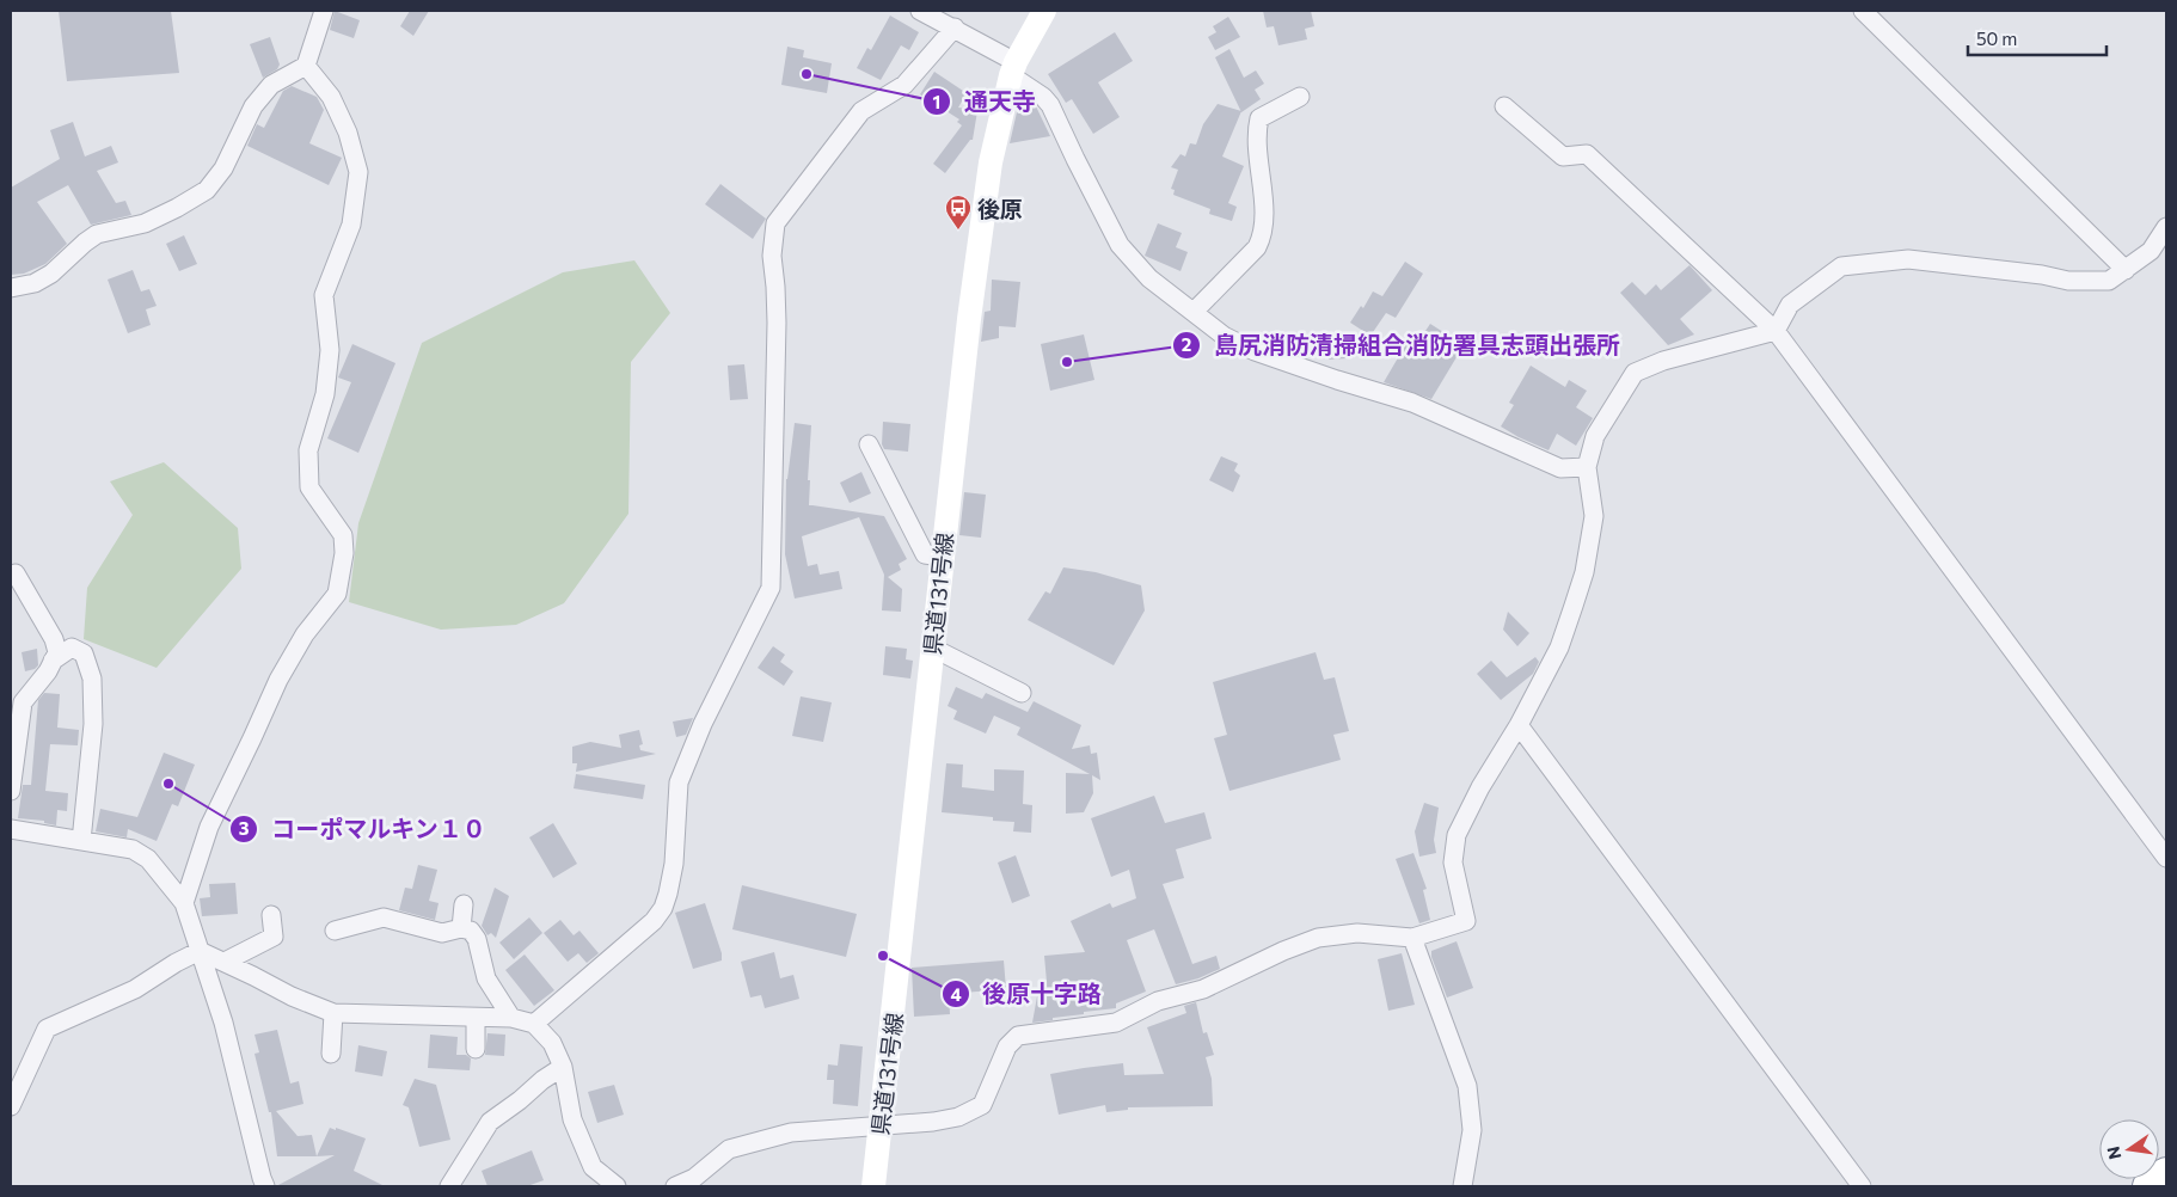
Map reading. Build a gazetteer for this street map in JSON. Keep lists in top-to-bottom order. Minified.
{"streets":{"main road":["県道131号線"]},"places":{"other":["通天寺","島尻消防清掃組合消防署具志頭出張所","コーポマルキン１０","後原十字路"],"bus stop":["後原"]},"scale_bar":"50 m","north":"left"}
